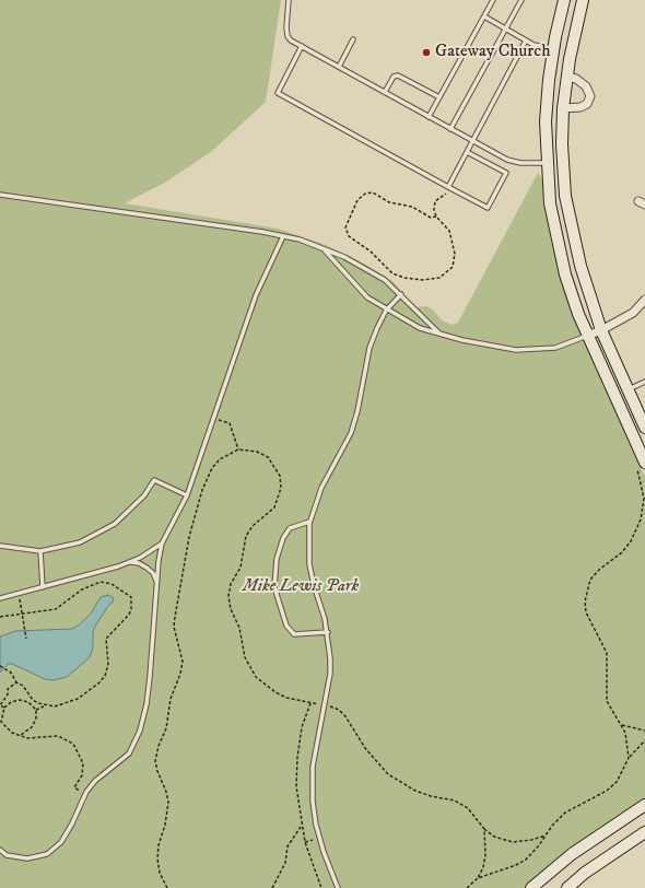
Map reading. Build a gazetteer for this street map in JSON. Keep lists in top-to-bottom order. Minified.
{"parks":["Mike Lewis Park"],"places":["Gateway Church"]}
